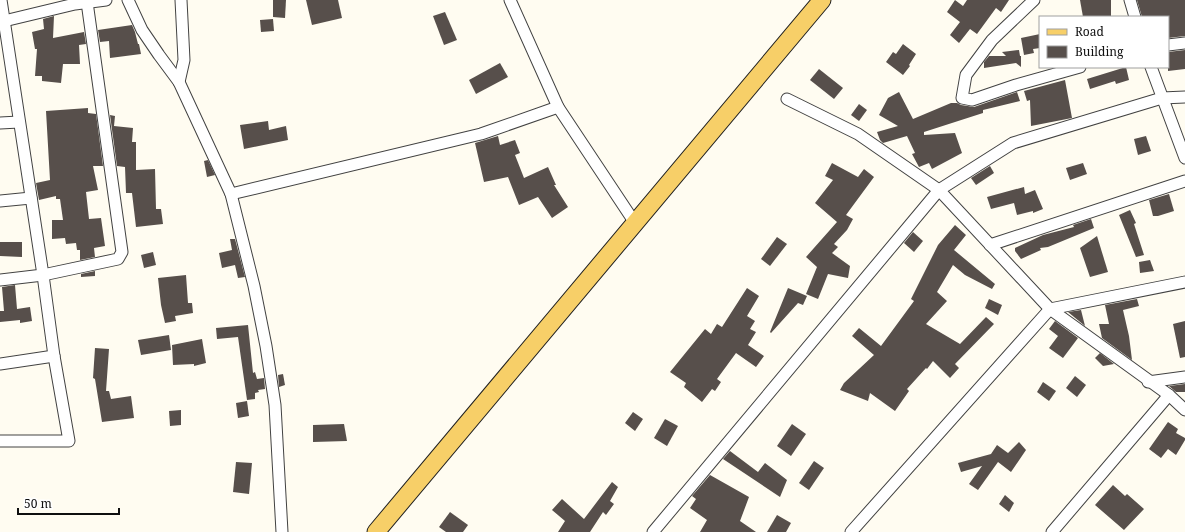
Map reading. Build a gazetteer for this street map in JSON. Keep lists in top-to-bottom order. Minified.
{"legend":["Road","Building"],"scale_bar":"50 m"}
